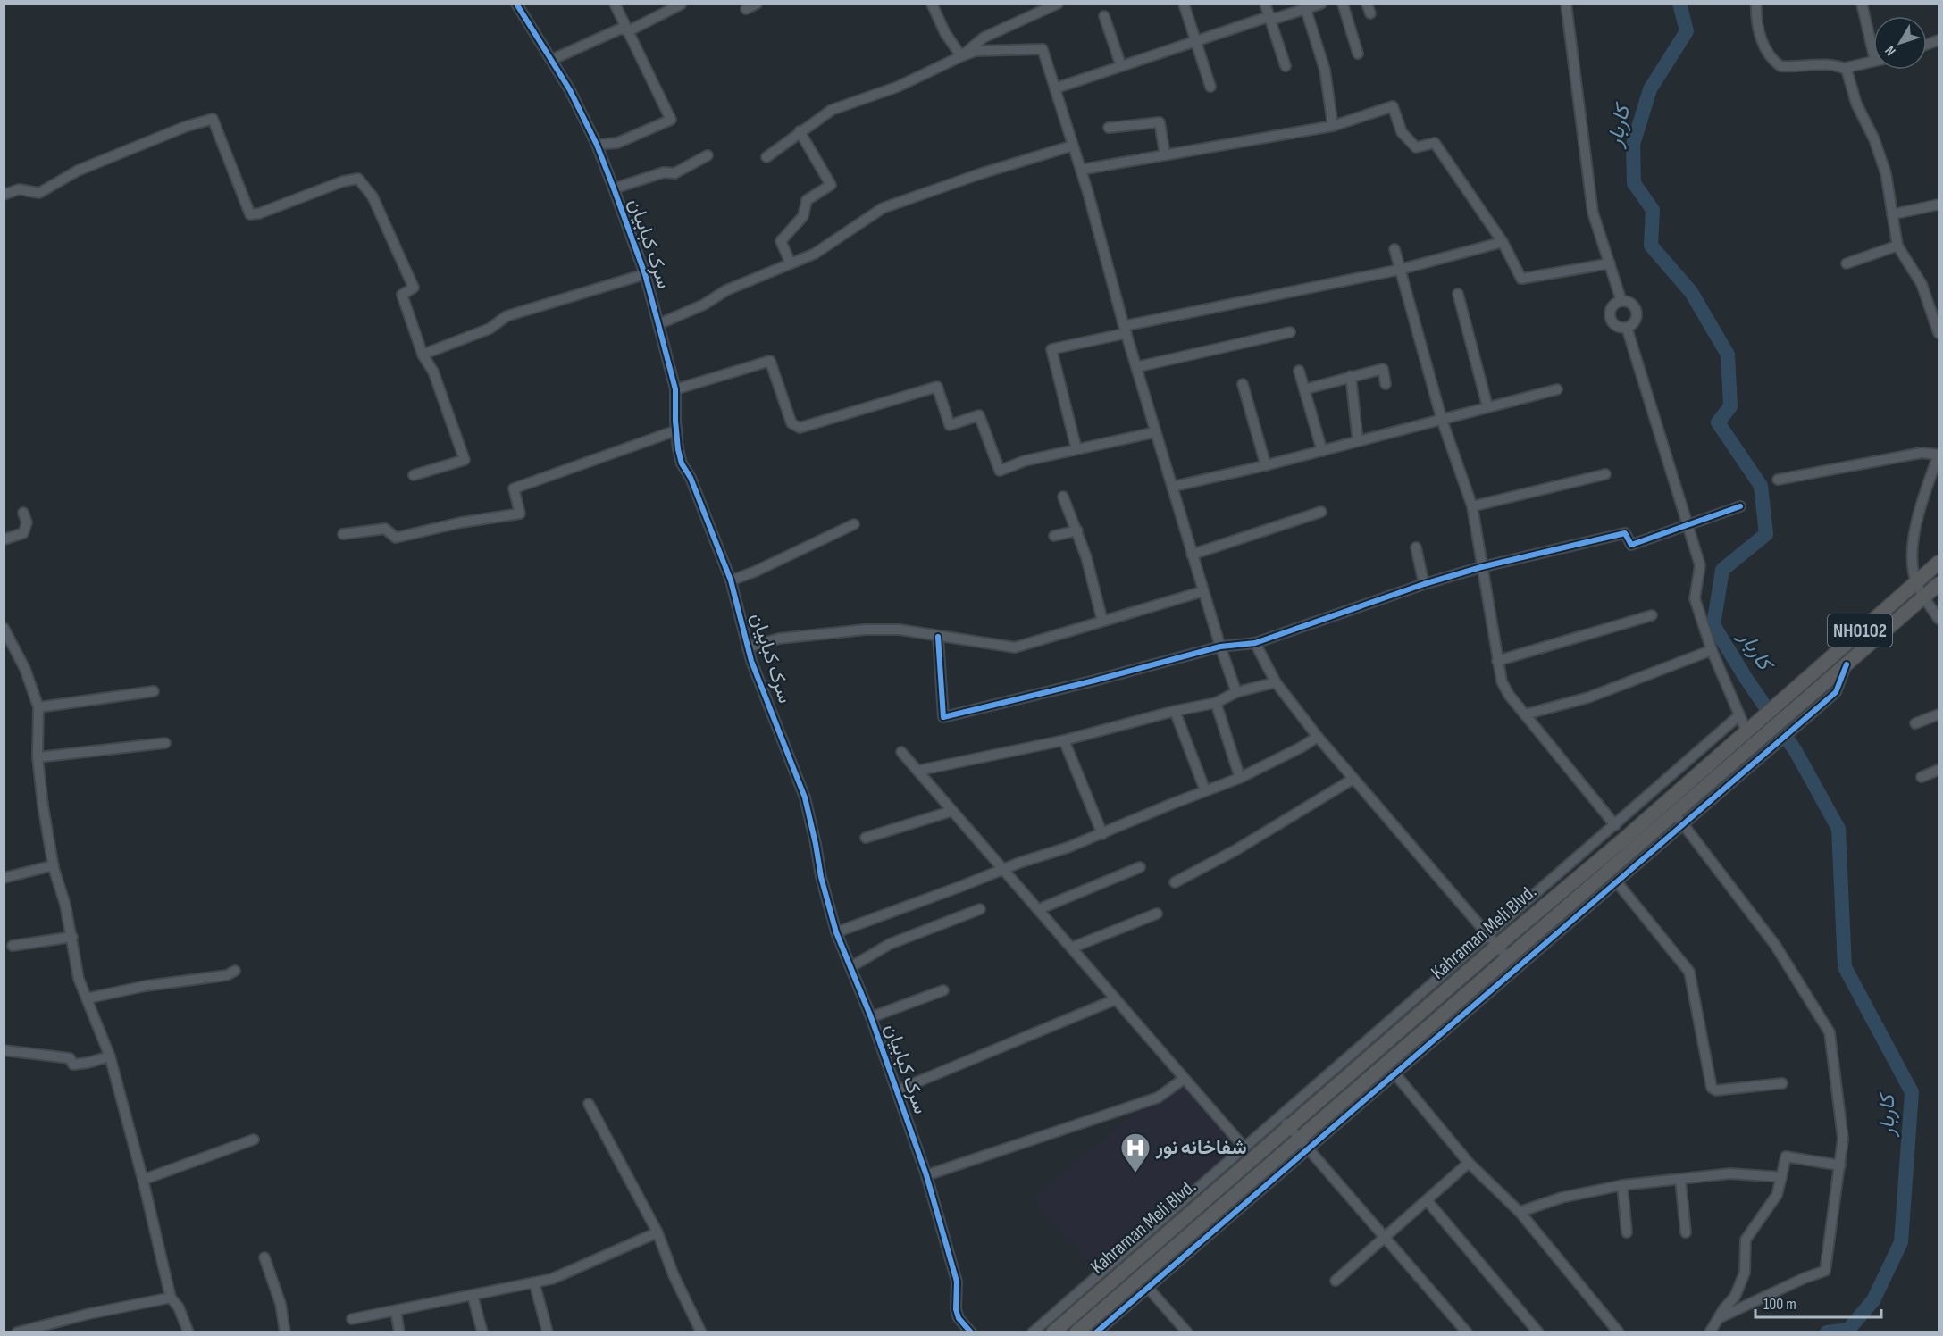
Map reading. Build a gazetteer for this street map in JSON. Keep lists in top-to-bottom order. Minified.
{"streets":{"highway":["NH0102","Kahraman Meli Blvd."],"street":["سرک کبابیان"]},"water":["کاربار"],"places":{"hospital":["شفاخانه نور"]},"scale_bar":"100 m","north":"bottom left"}
